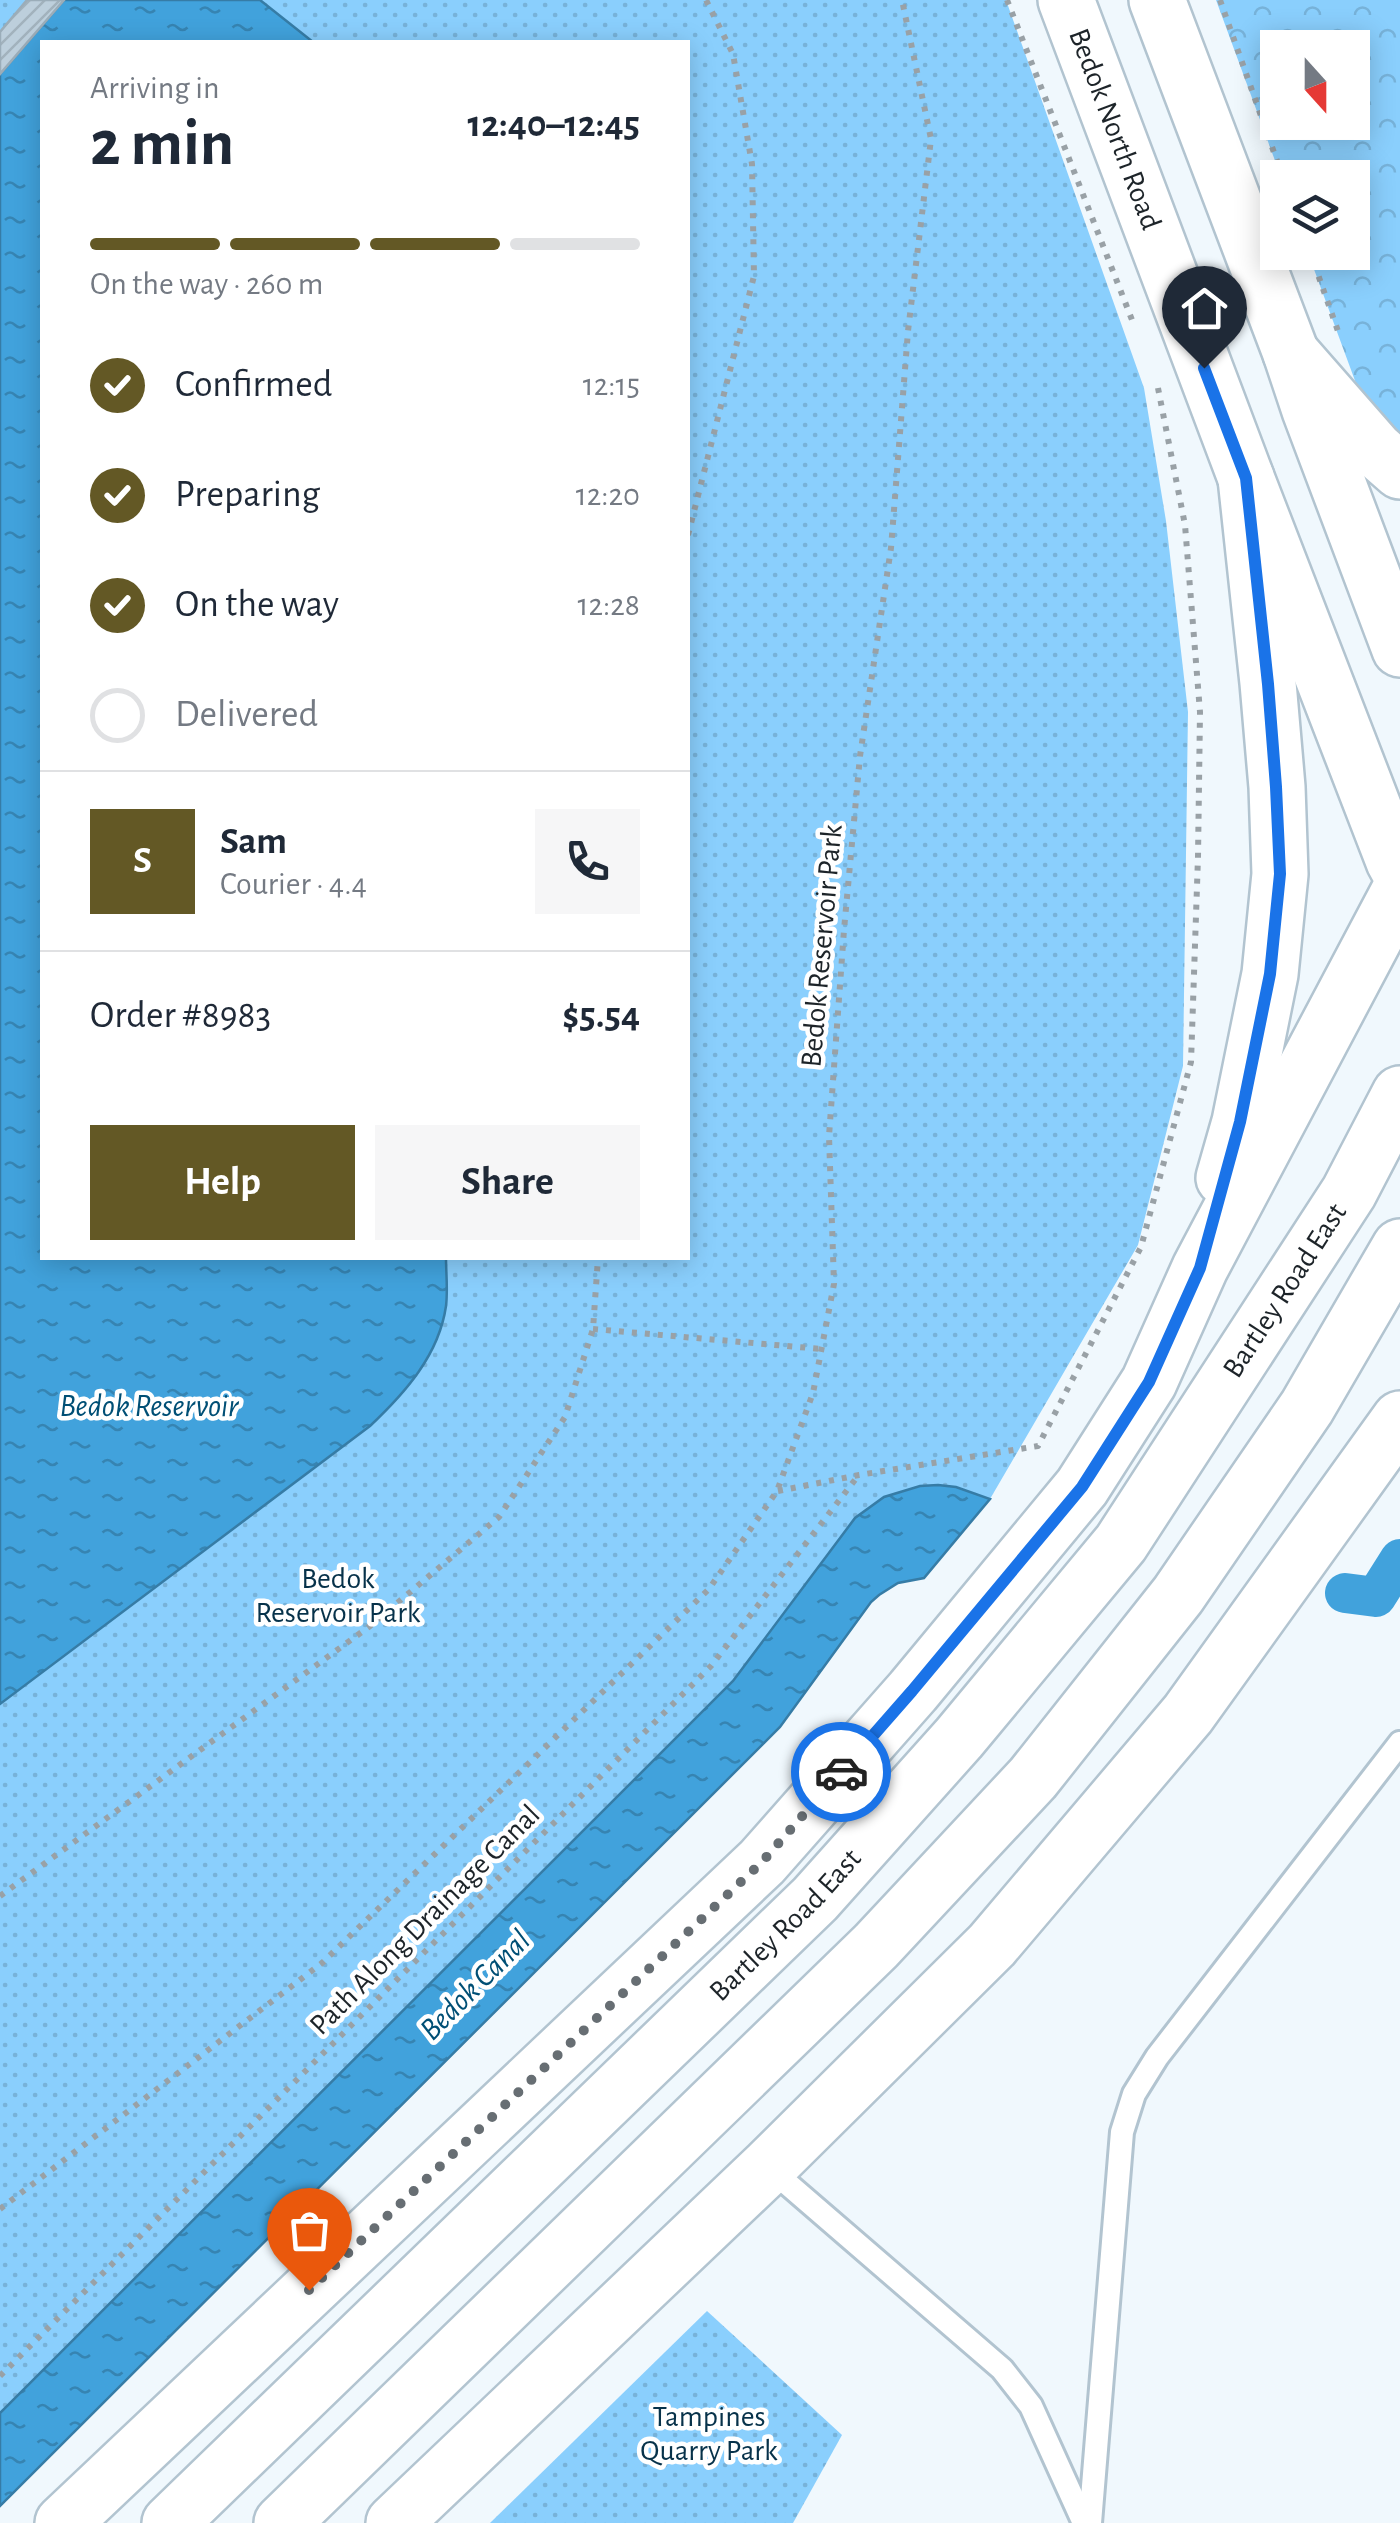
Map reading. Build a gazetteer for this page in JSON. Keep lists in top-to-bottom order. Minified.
{"streets":{"main road":["Bedok North Road","Bartley Road East"],"path":["Bedok Reservoir Park","Path Along Drainage Canal"]},"water":["Bedok Reservoir","Bedok Canal"],"parks":["Bedok Reservoir Park","Tampines Quarry Park"],"north":"bottom","page":{"heading":["2 min","Arriving in","12:40–12:45"],"panel":["Sam","Courier · 4.4","Order #8983","$5.54"],"bar":"On the way · 260 m","list":[["Confirmed","12:15"],["Preparing","12:20"],["On the way","12:28"],"Delivered"],"round":"S","buttons":["Help","Share"]}}
